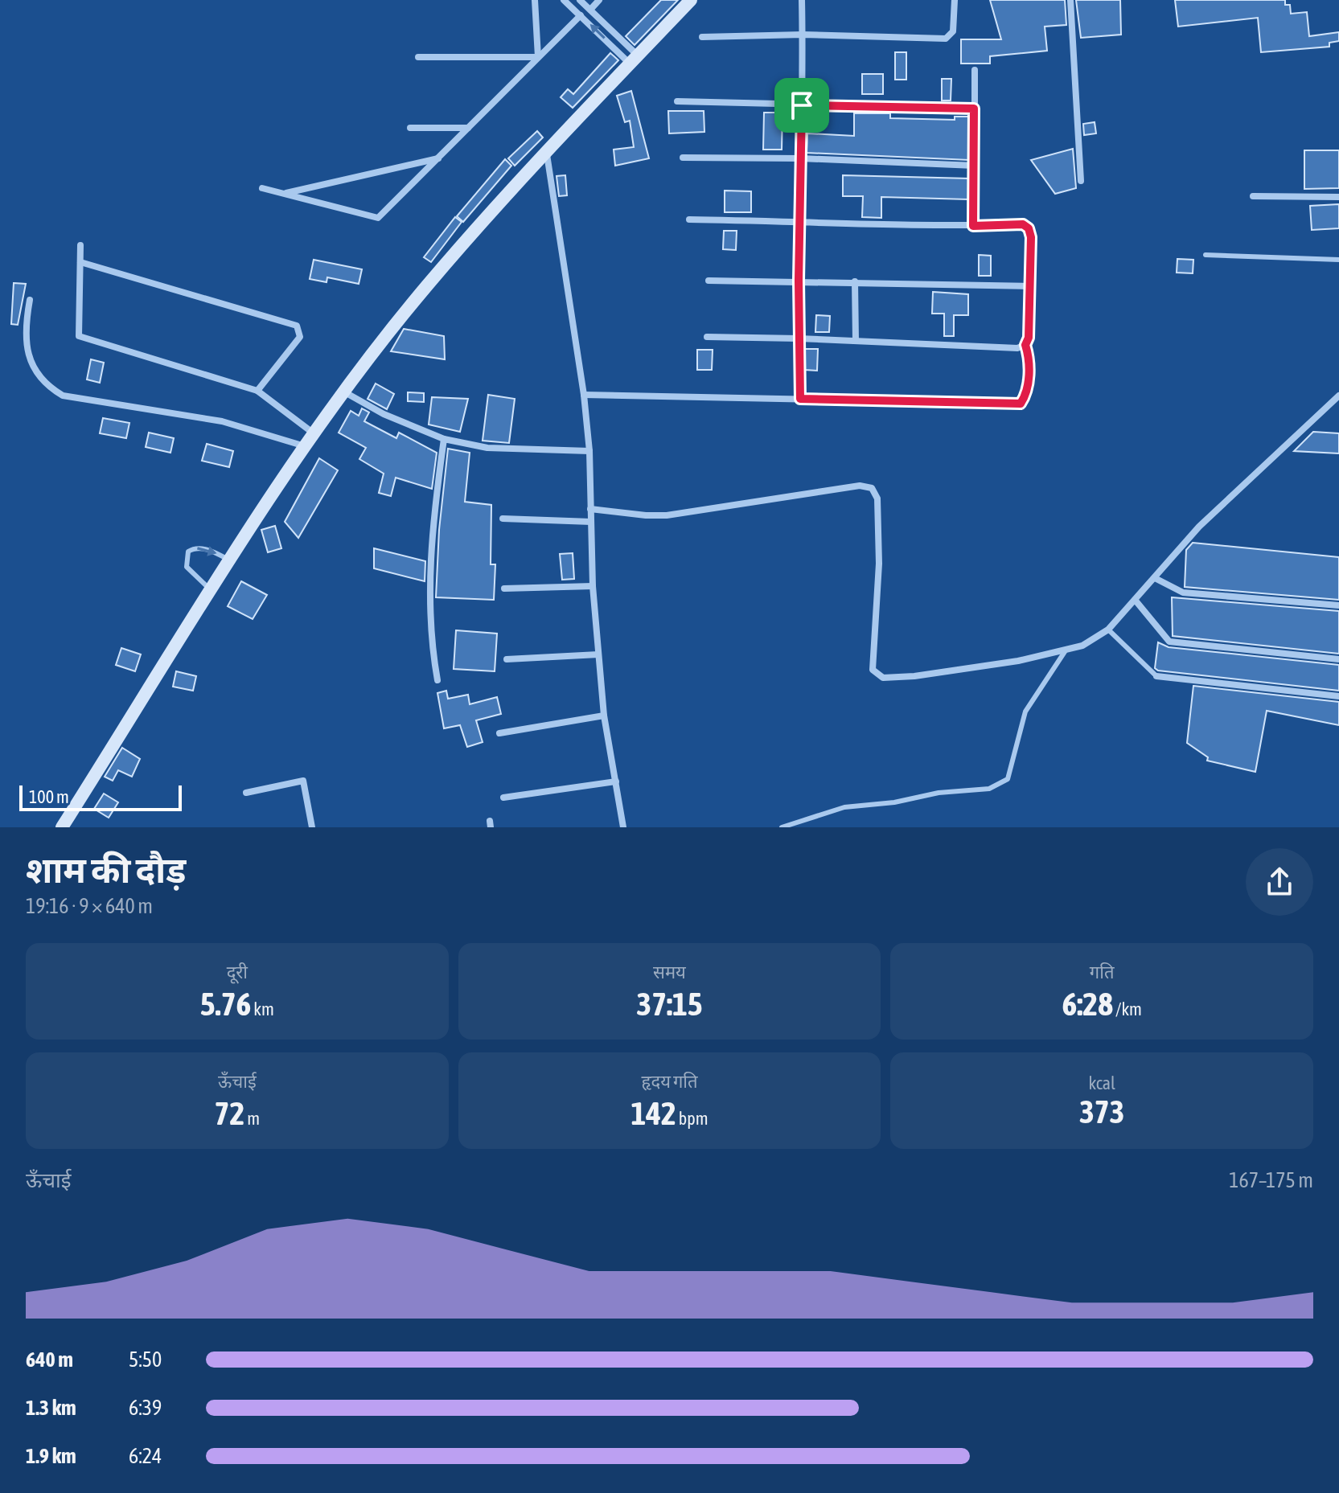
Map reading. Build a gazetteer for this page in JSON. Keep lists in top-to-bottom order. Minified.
{"scale_bar":"100 m","page":{"scale":"100 m","heading":["शाम की दौड़","19:16 · 9 × 640 m"],"stats":[["दूरी","5.76 km"],["समय","37:15"],["गति","6:28 /km"],["ऊँचाई","72 m"],["हृदय गति","142 bpm"],["kcal","373"]],"chart":["ऊँचाई","167–175 m"],"list":[{"name":"640 m","note":"5:50"},{"name":"1.3 km","note":"6:39"},{"name":"1.9 km","note":"6:24"}]}}
